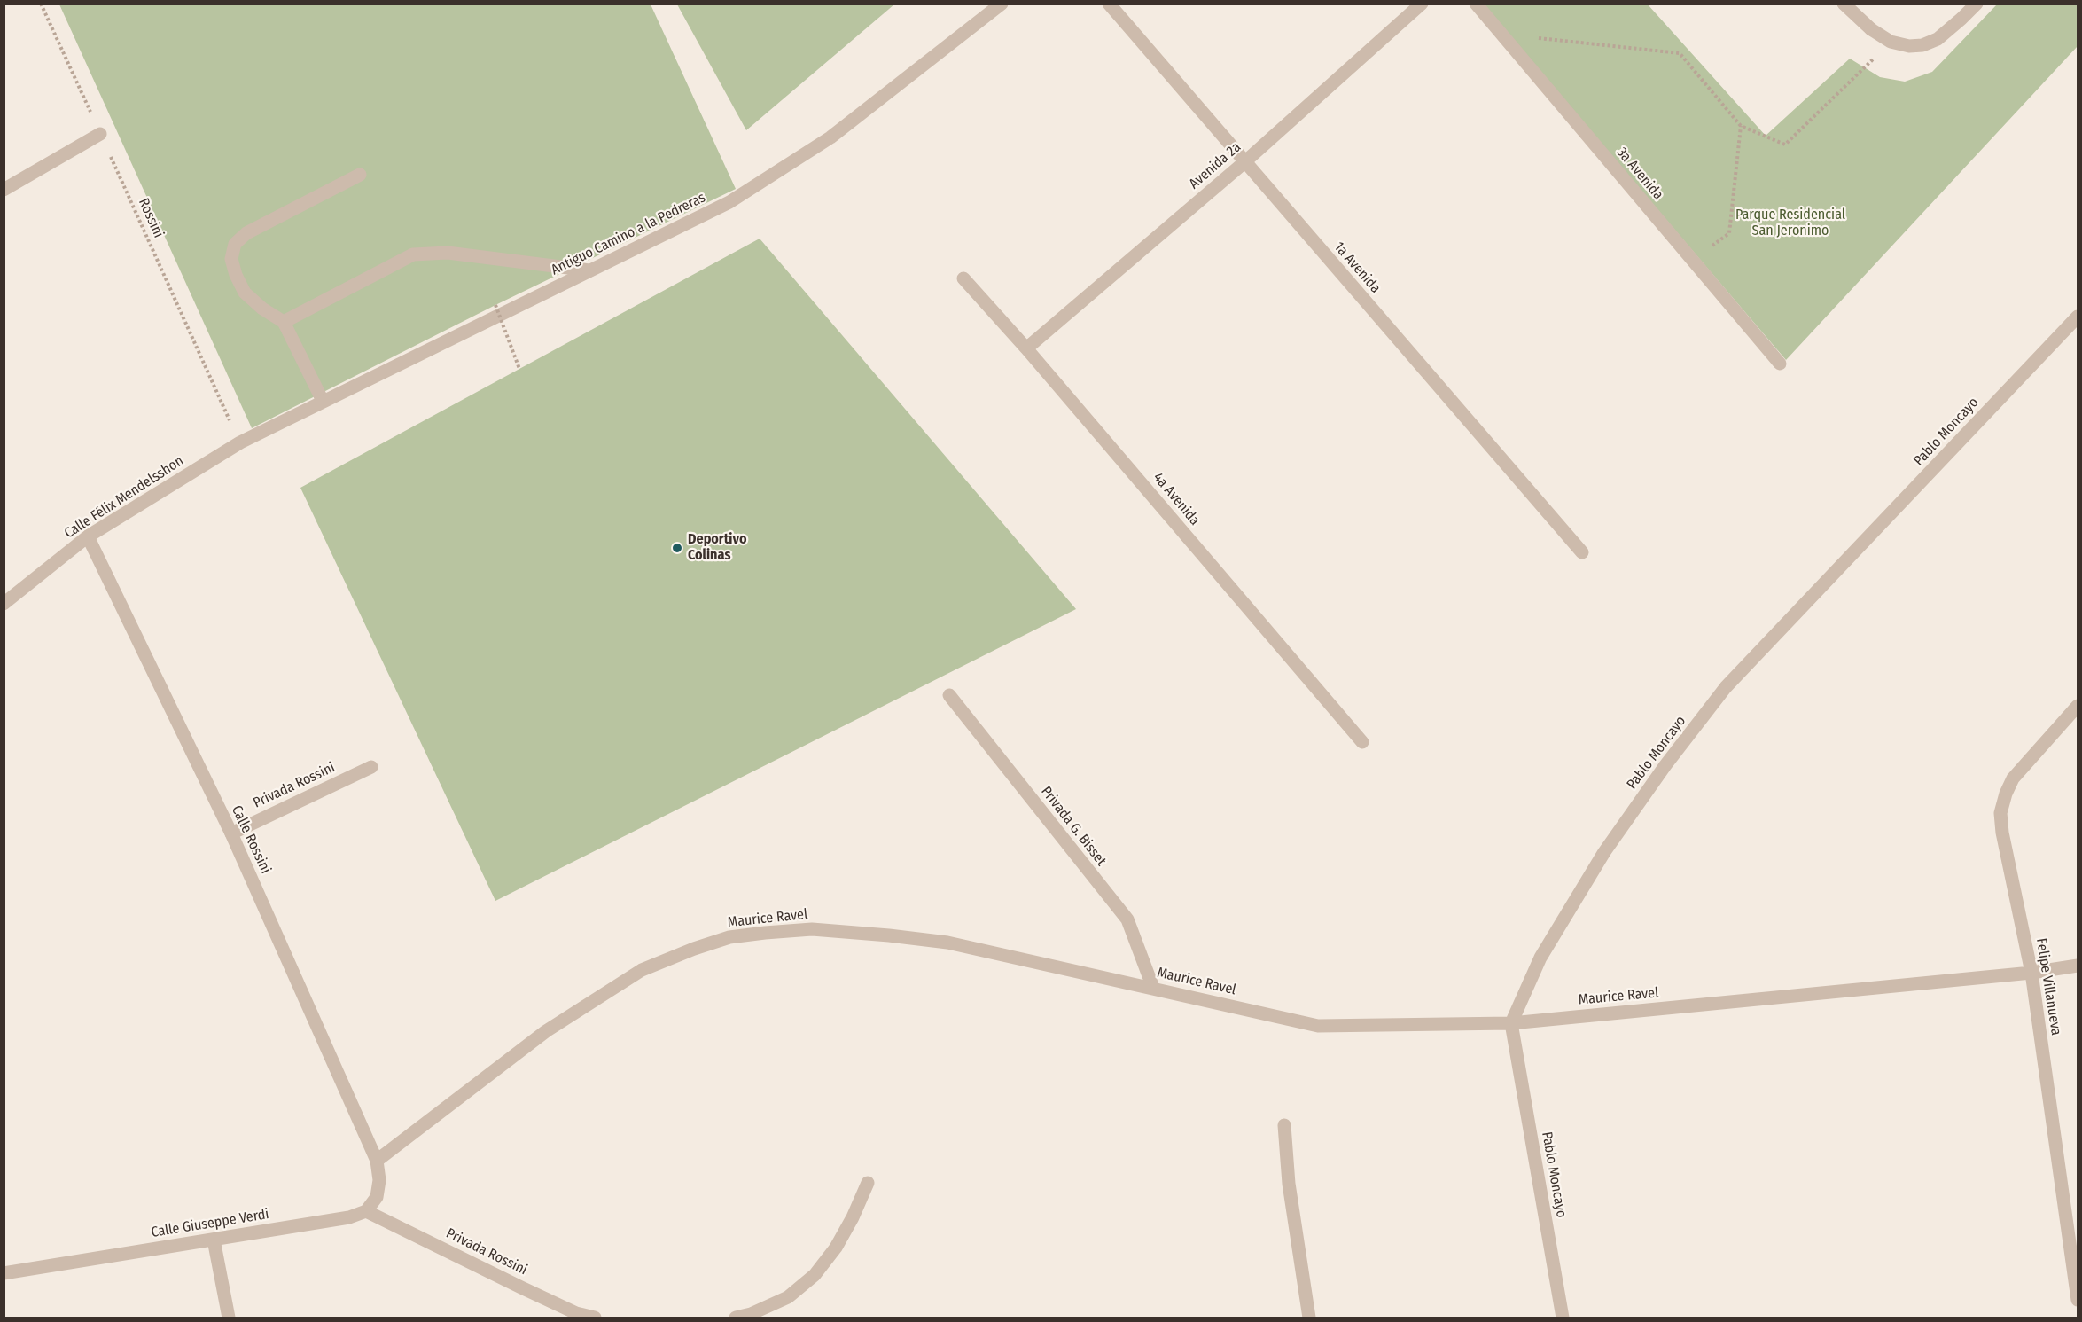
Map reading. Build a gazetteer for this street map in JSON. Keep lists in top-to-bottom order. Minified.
{"streets":{"street":["Avenida 2a","3a Avenida","Antiguo Camino a la Pedreras","1a Avenida","Pablo Moncayo","Calle Félix Mendelsshon","4a Avenida","Privada Rossini","Privada G. Bisset","Calle Rossini","Maurice Ravel","Felipe Villanueva","Calle Giuseppe Verdi"],"path":["Rossini"]},"crossings":[["Avenida 2a","1a Avenida"],["Avenida 2a","4a Avenida"],["Rossini","Antiguo Camino a la Pedreras"],["Rossini","Calle Félix Mendelsshon"],["Antiguo Camino a la Pedreras","Calle Félix Mendelsshon"],["Pablo Moncayo","Maurice Ravel"],["Calle Félix Mendelsshon","Calle Rossini"],["Privada Rossini","Calle Rossini"],["Privada Rossini","Calle Giuseppe Verdi"],["Privada G. Bisset","Maurice Ravel"],["Calle Rossini","Maurice Ravel"],["Maurice Ravel","Felipe Villanueva"]],"parks":["Parque Residencial San Jeronimo"],"places":["Deportivo Colinas"]}
